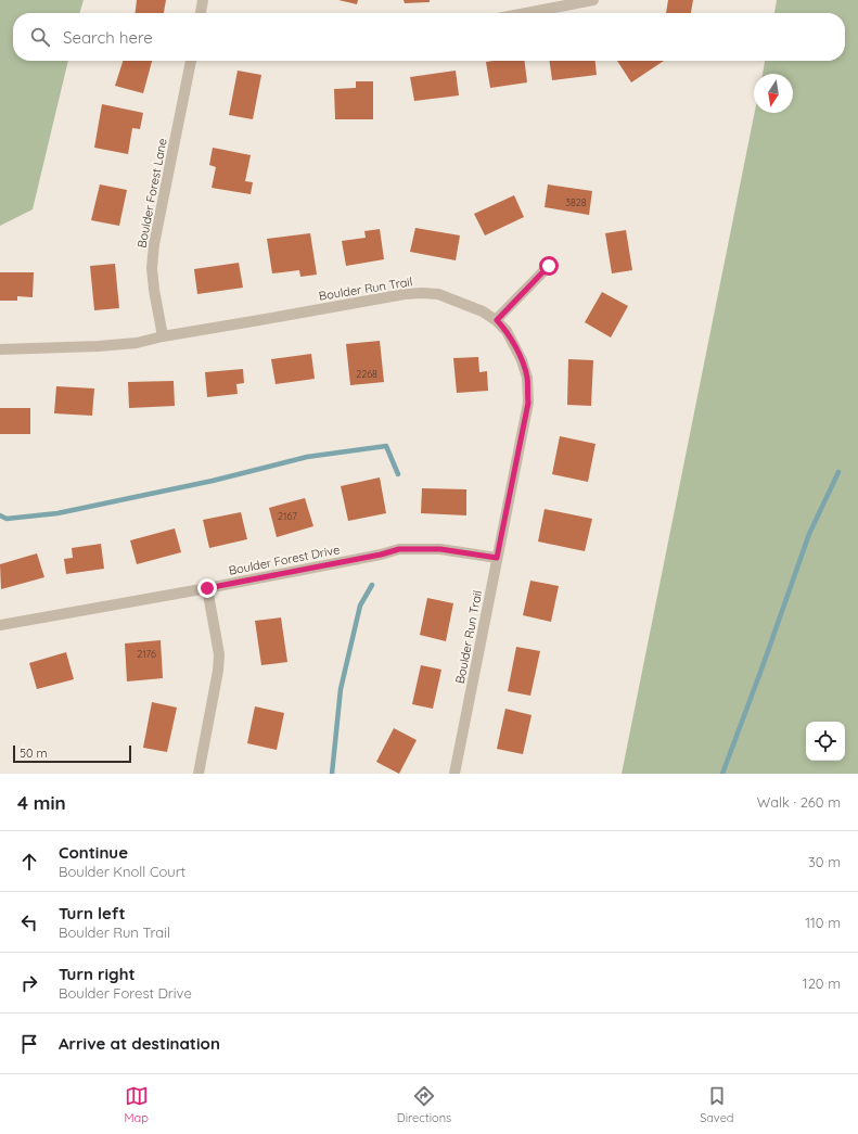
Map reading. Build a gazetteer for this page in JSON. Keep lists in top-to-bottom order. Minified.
{"streets":{"street":["Boulder Forest Lane","Boulder Run Trail","Boulder Forest Drive"]},"crossings":[["Boulder Forest Lane","Boulder Run Trail"],["Boulder Run Trail","Boulder Forest Drive"]],"house_numbers":["3828","2268","2167","2176"],"scale_bar":"50 m","north":"bottom","page":{"search":"Search here","scale":"50 m","heading":["4 min","Walk · 260 m"],"list":[["Continue","Boulder Knoll Court","30 m"],["Turn left","Boulder Run Trail","110 m"],["Turn right","Boulder Forest Drive","120 m"],"Arrive at destination"],"nav":["Map","Directions","Saved"]}}
